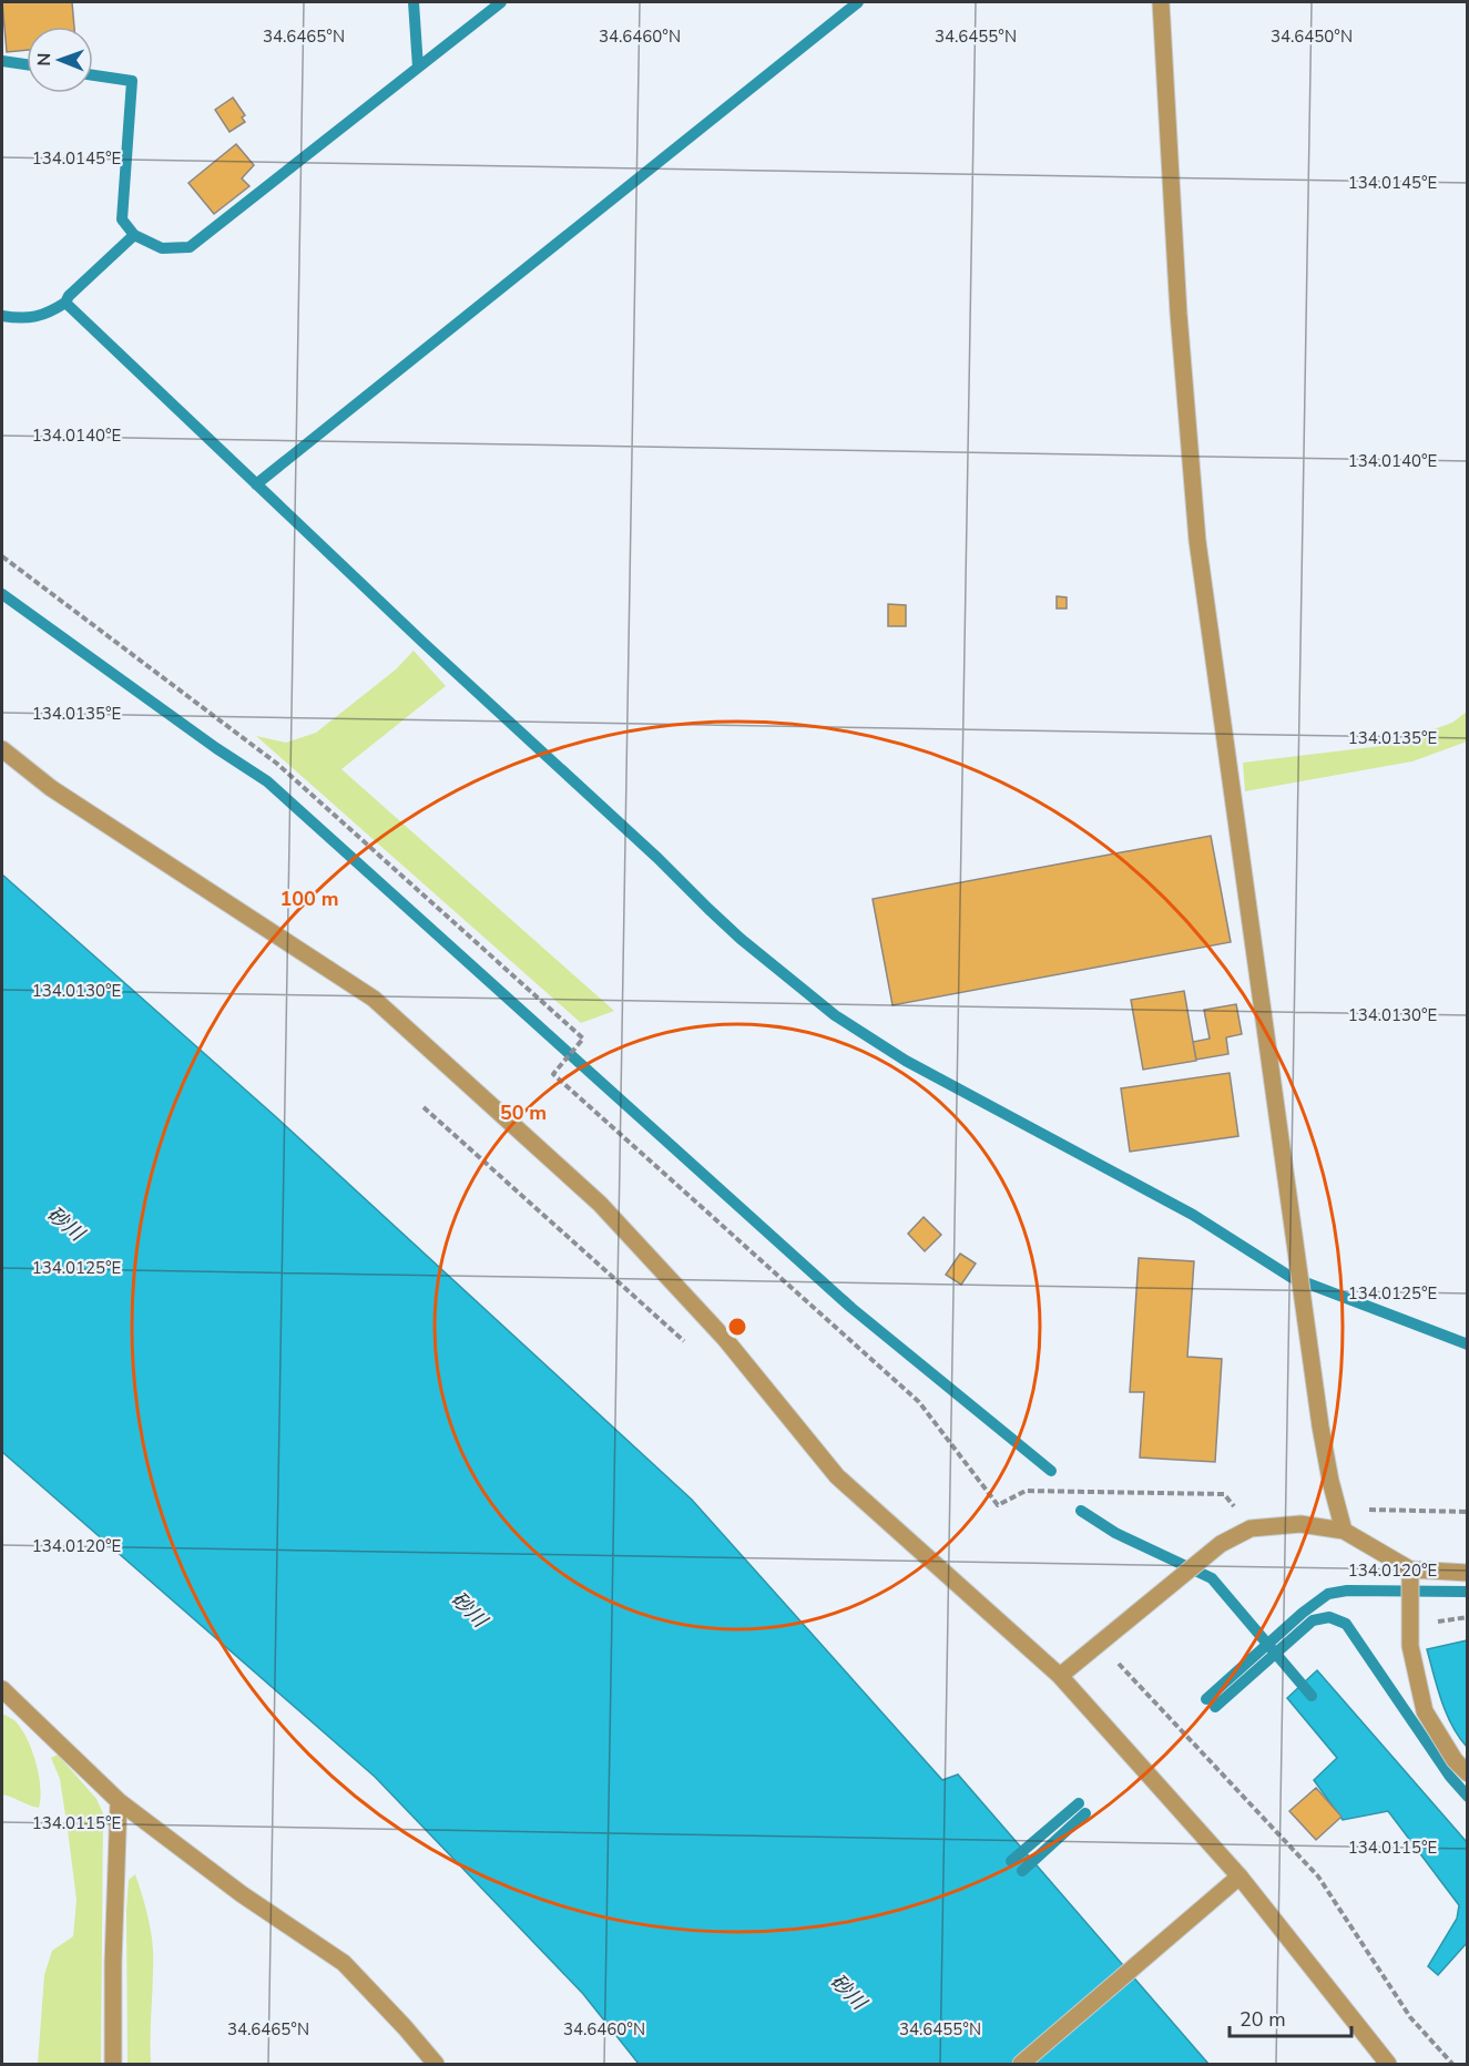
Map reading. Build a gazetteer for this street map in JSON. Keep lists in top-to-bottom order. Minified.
{"water":["砂川"],"scale_bar":"20 m","north":"left","coordinates":["34.6465°N","34.6460°N","34.6455°N","34.6450°N","134.0145°E","134.0140°E","134.0135°E","134.0130°E","134.0125°E","134.0120°E","134.0115°E"],"rings":["100 m","50 m"]}
